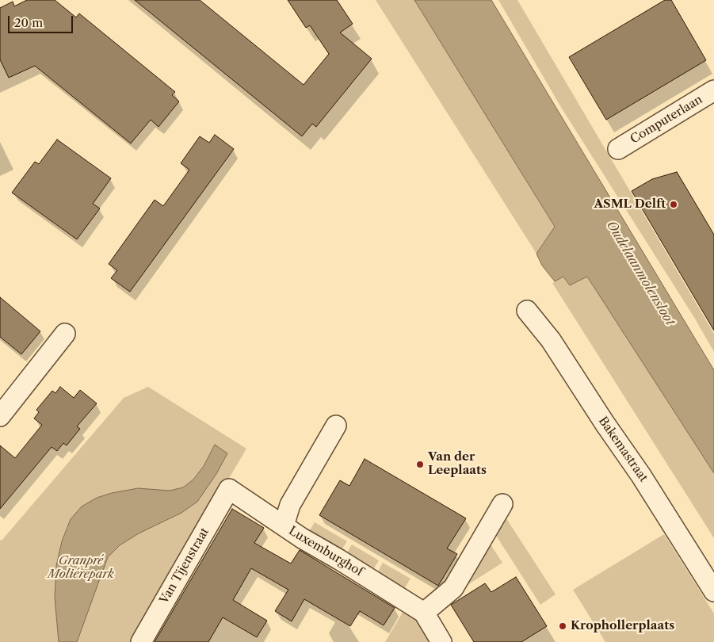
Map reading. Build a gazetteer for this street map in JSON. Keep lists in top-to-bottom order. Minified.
{"streets":{"street":["Computerlaan","Bakemastraat","Luxemburghof","Van Tijenstraat"]},"crossings":[["Luxemburghof","Van Tijenstraat"]],"water":["Oudelaanmolensloot"],"parks":["Granpré Moliérepark"],"places":["ASML Delft","Van der Leeplaats","Krophollerplaats"],"scale_bar":"20 m"}
